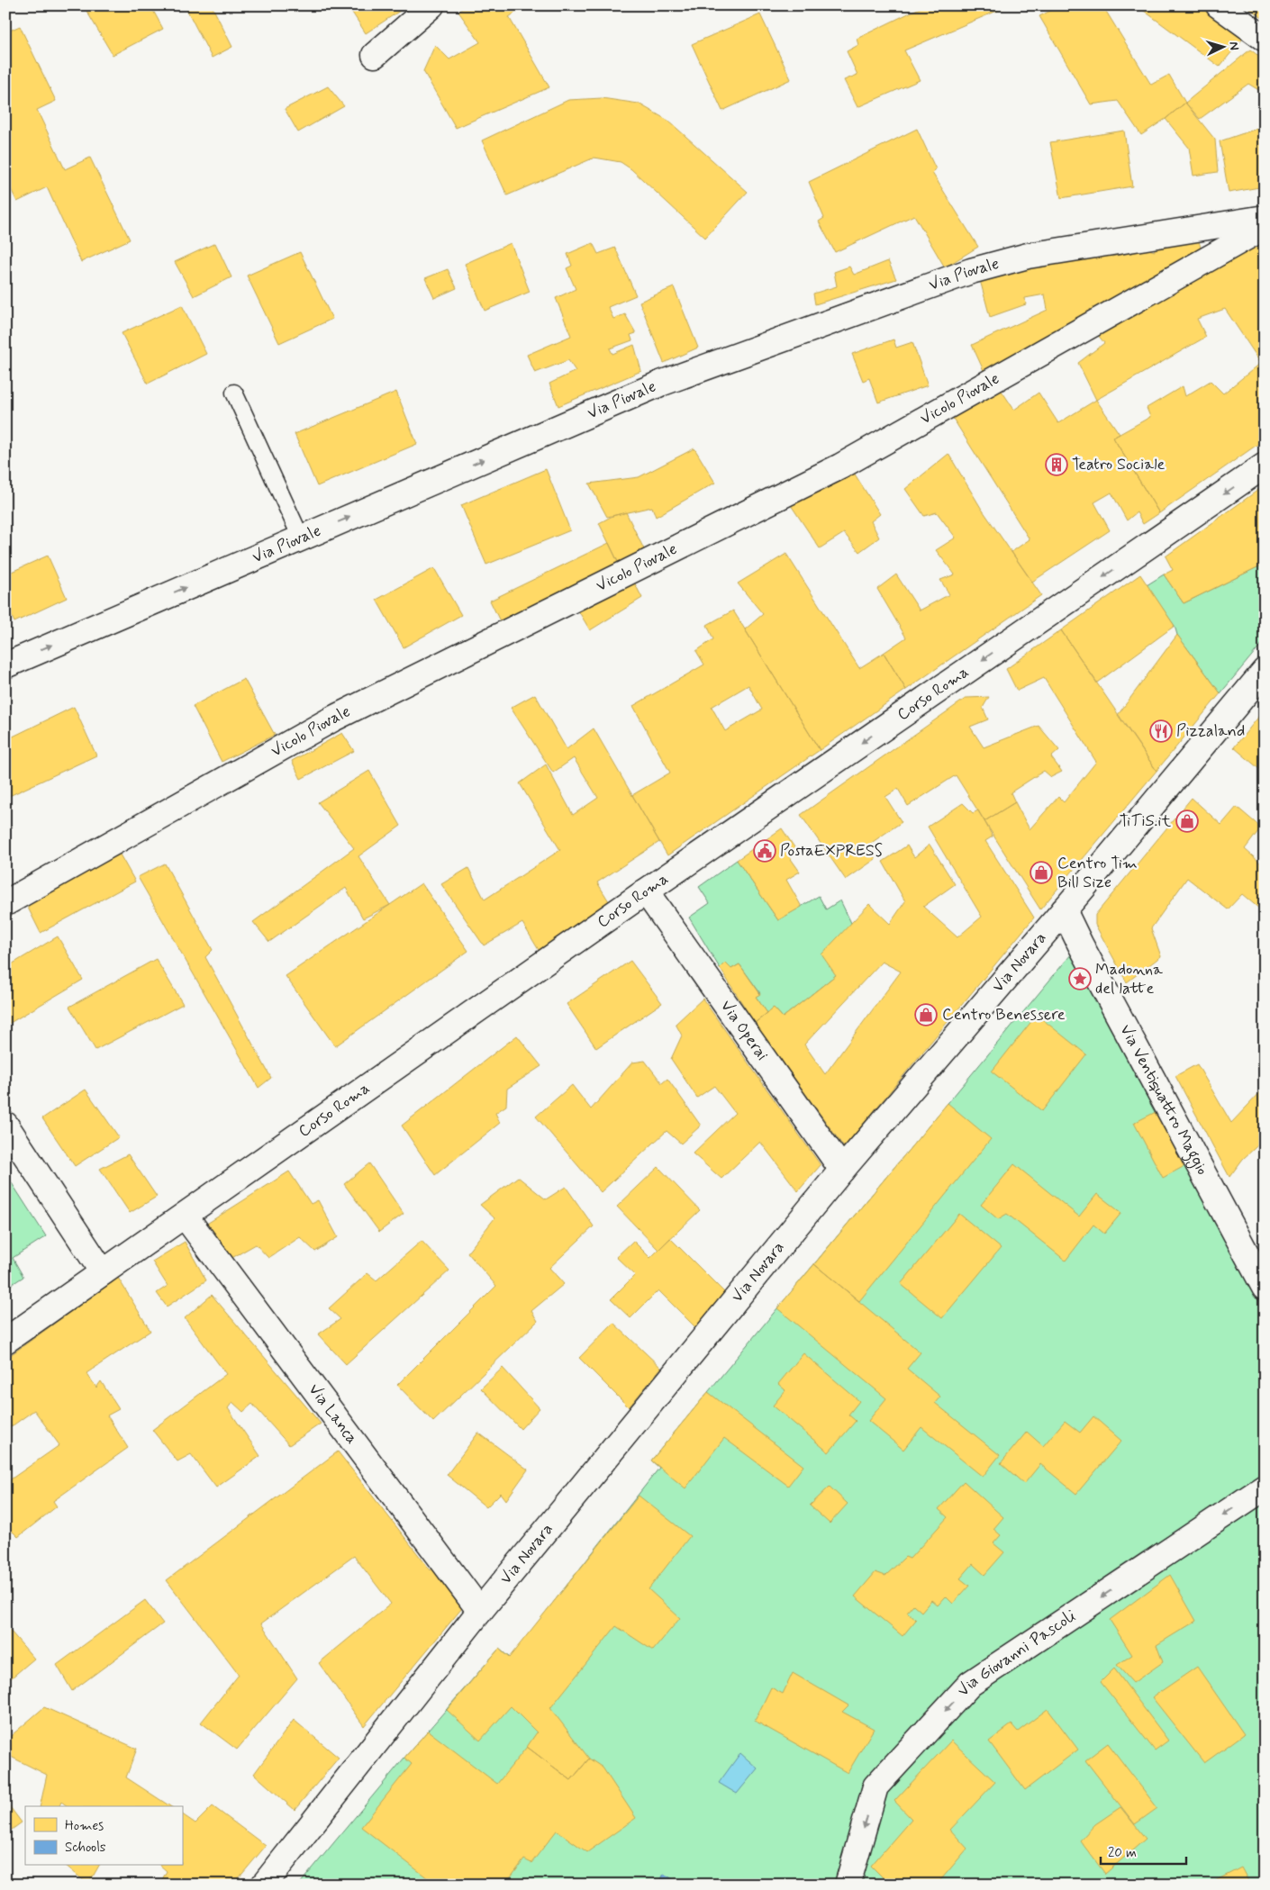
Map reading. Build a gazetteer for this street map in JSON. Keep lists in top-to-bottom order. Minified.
{"streets":{"street":["Via Piovale","Vicolo Piovale","Corso Roma","Via Novara","Via Operai","Via Ventiquattro Maggio","Via Lanca","Via Giovanni Pascoli"]},"crossings":[["Corso Roma","Via Operai"],["Corso Roma","Via Lanca"],["Via Novara","Via Operai"],["Via Novara","Via Ventiquattro Maggio"],["Via Novara","Via Lanca"]],"one_way":["Via Piovale","Corso Roma","Via Giovanni Pascoli"],"places":{"building":["Teatro Sociale"],"restaurant":["Pizzaland"],"shop":["TiTiS.it","Centro Tim Bill Size","Centro Benessere"],"public building":["PostaEXPRESS"],"place":["Madonna del latte"]},"legend":["Homes","Schools"],"scale_bar":"20 m","north":"right"}
